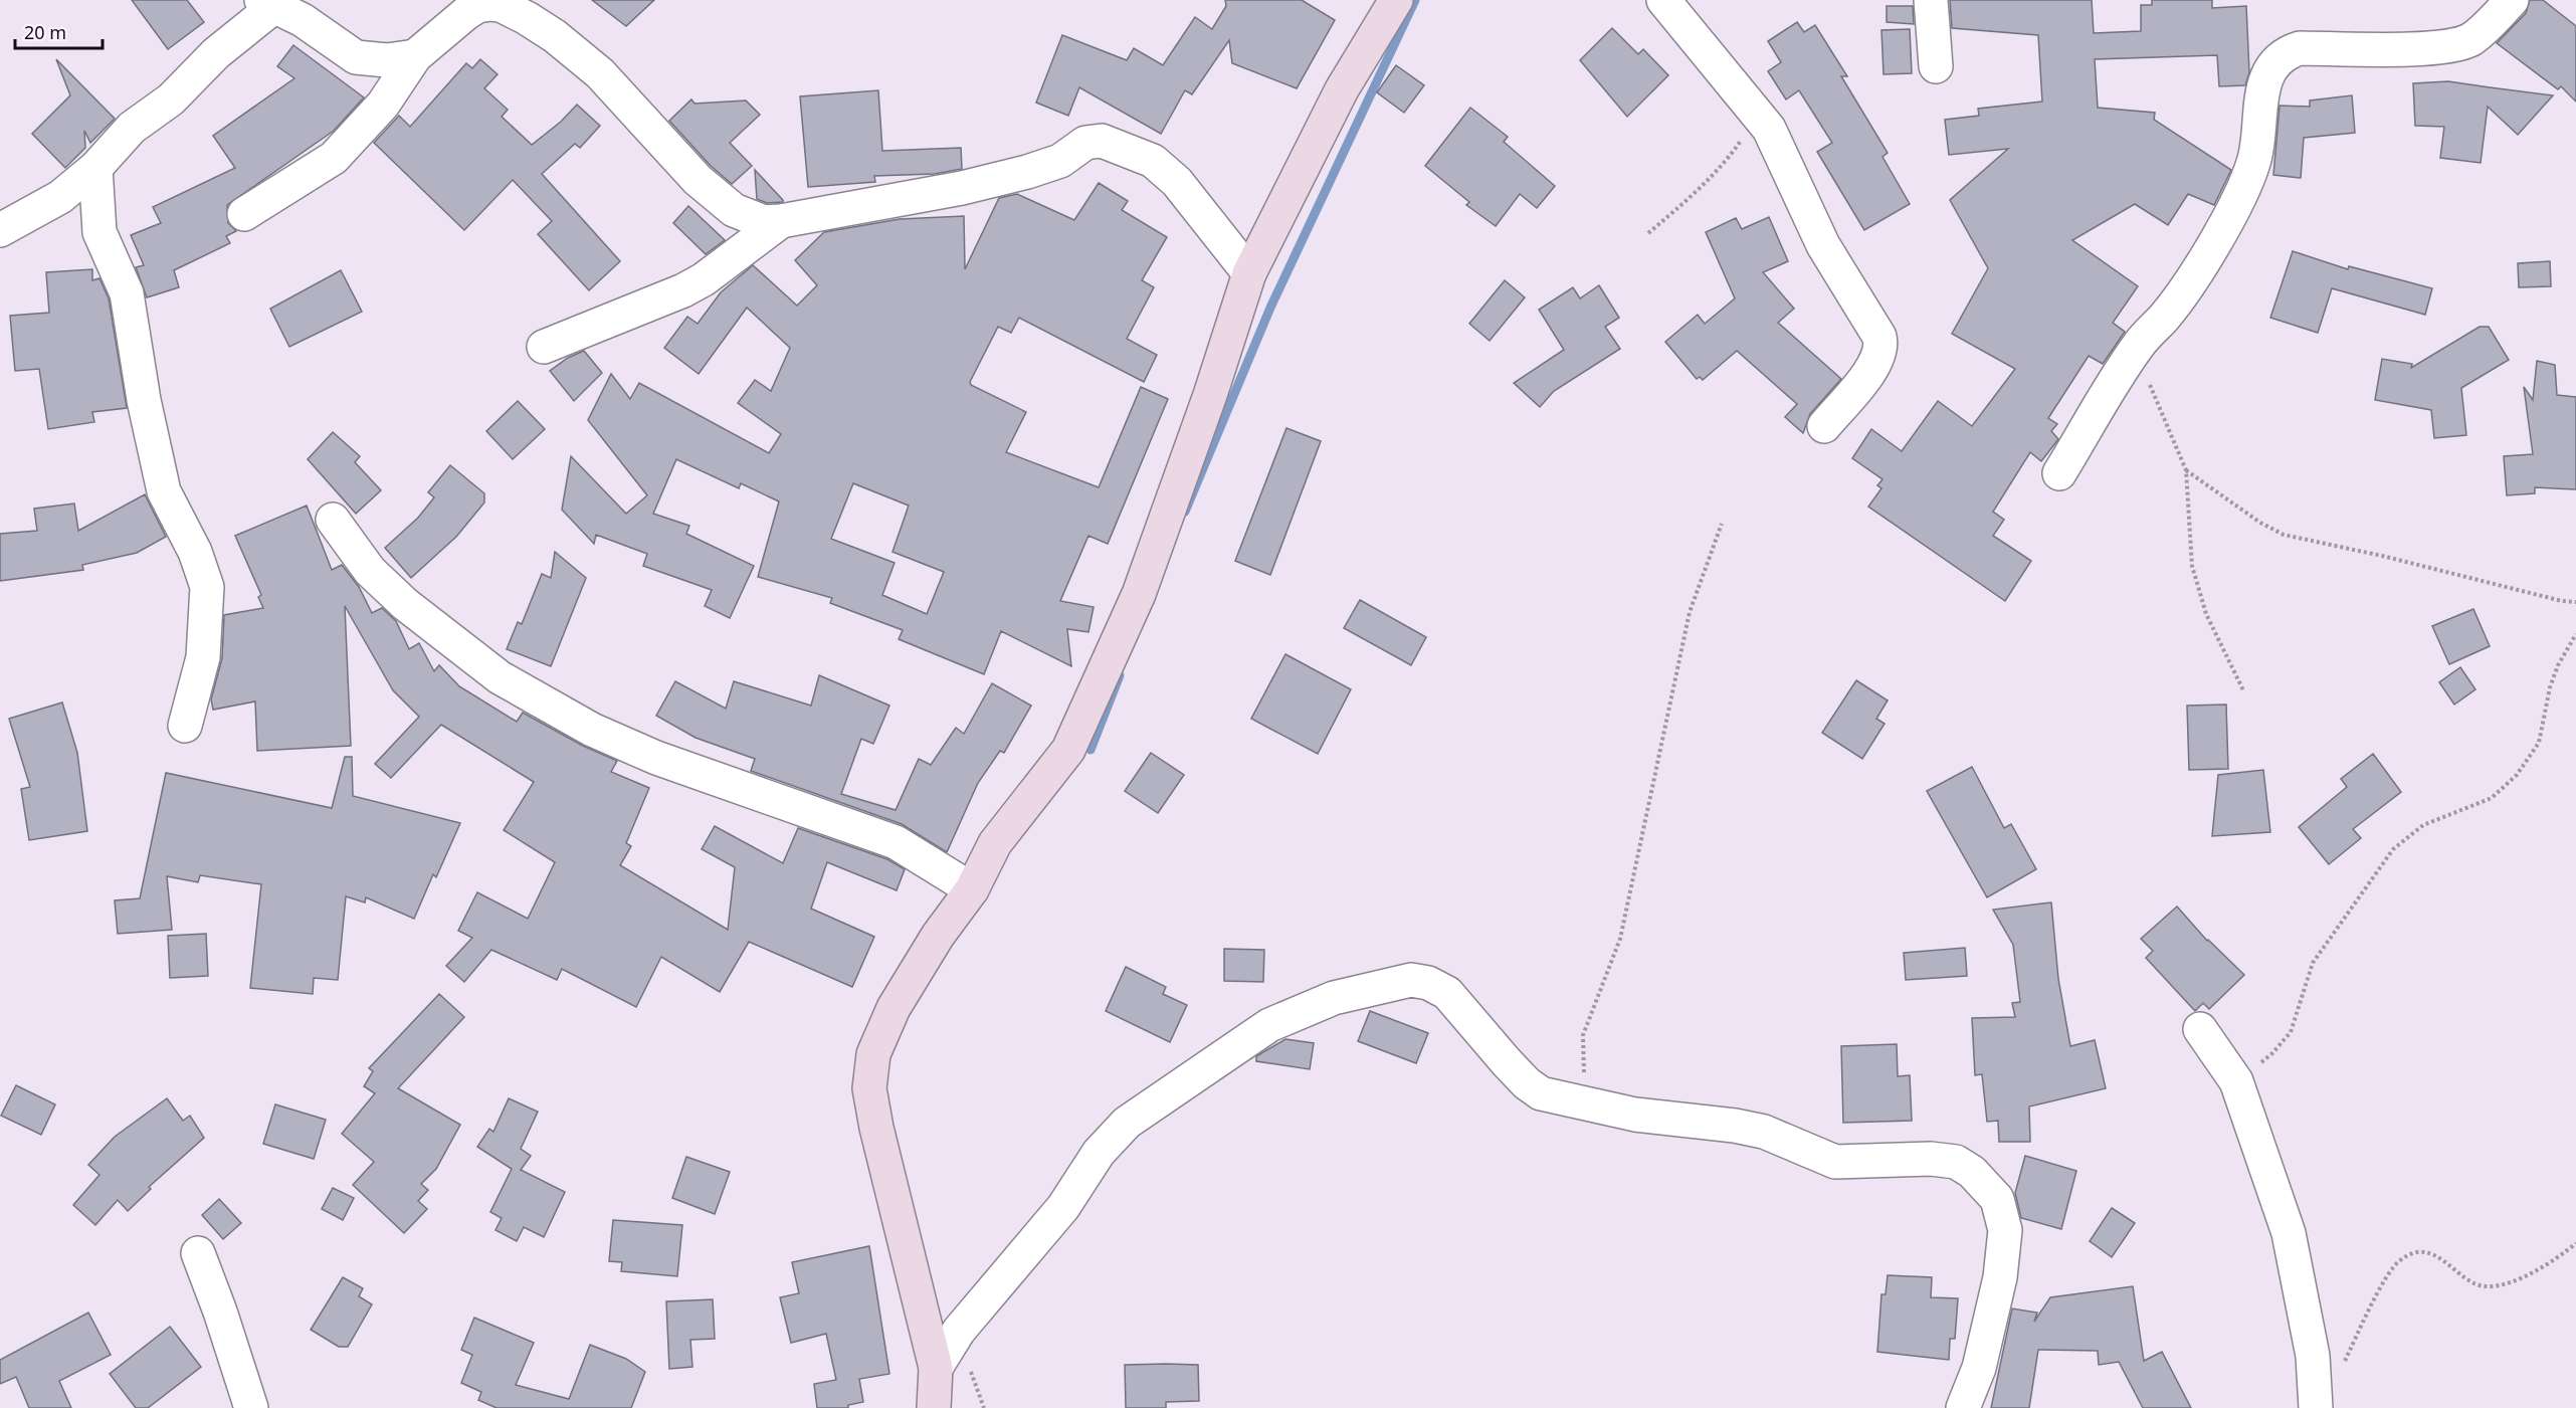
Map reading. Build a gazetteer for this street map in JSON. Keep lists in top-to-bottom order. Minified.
{"scale_bar":"20 m"}
